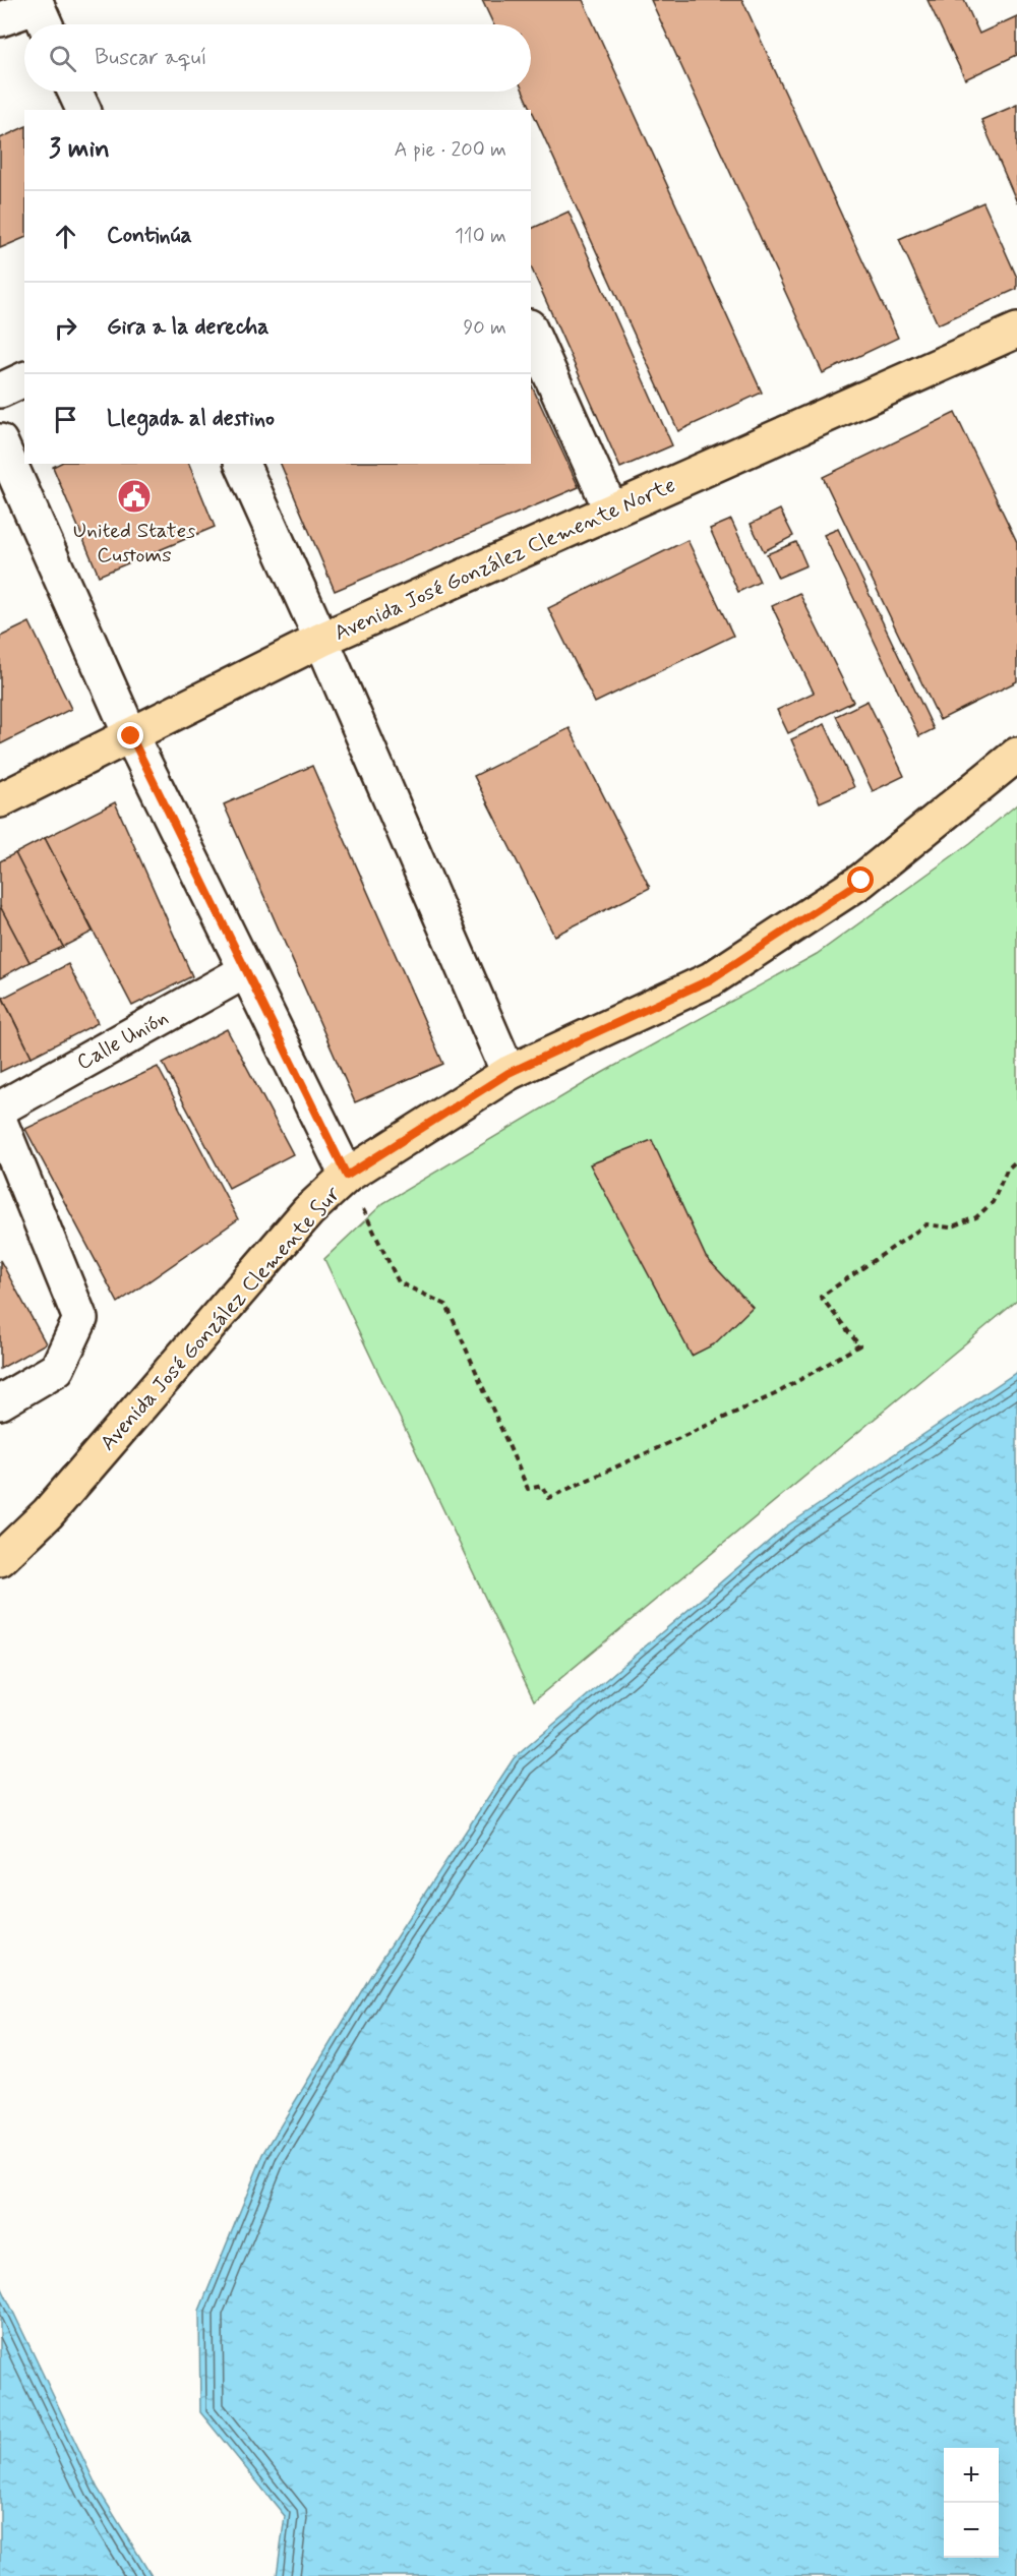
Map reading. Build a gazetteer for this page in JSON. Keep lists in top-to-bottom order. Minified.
{"streets":{"main road":["Avenida José González Clemente Norte","Avenida José González Clemente Sur"],"street":["Calle Unión"]},"places":{"public building":["United States Customs"]},"page":{"search":"Buscar aquí","heading":["3 min","A pie · 200 m"],"list":[["Continúa","110 m"],["Gira a la derecha","90 m"],"Llegada al destino"],"map_buttons":["+","−"]}}
